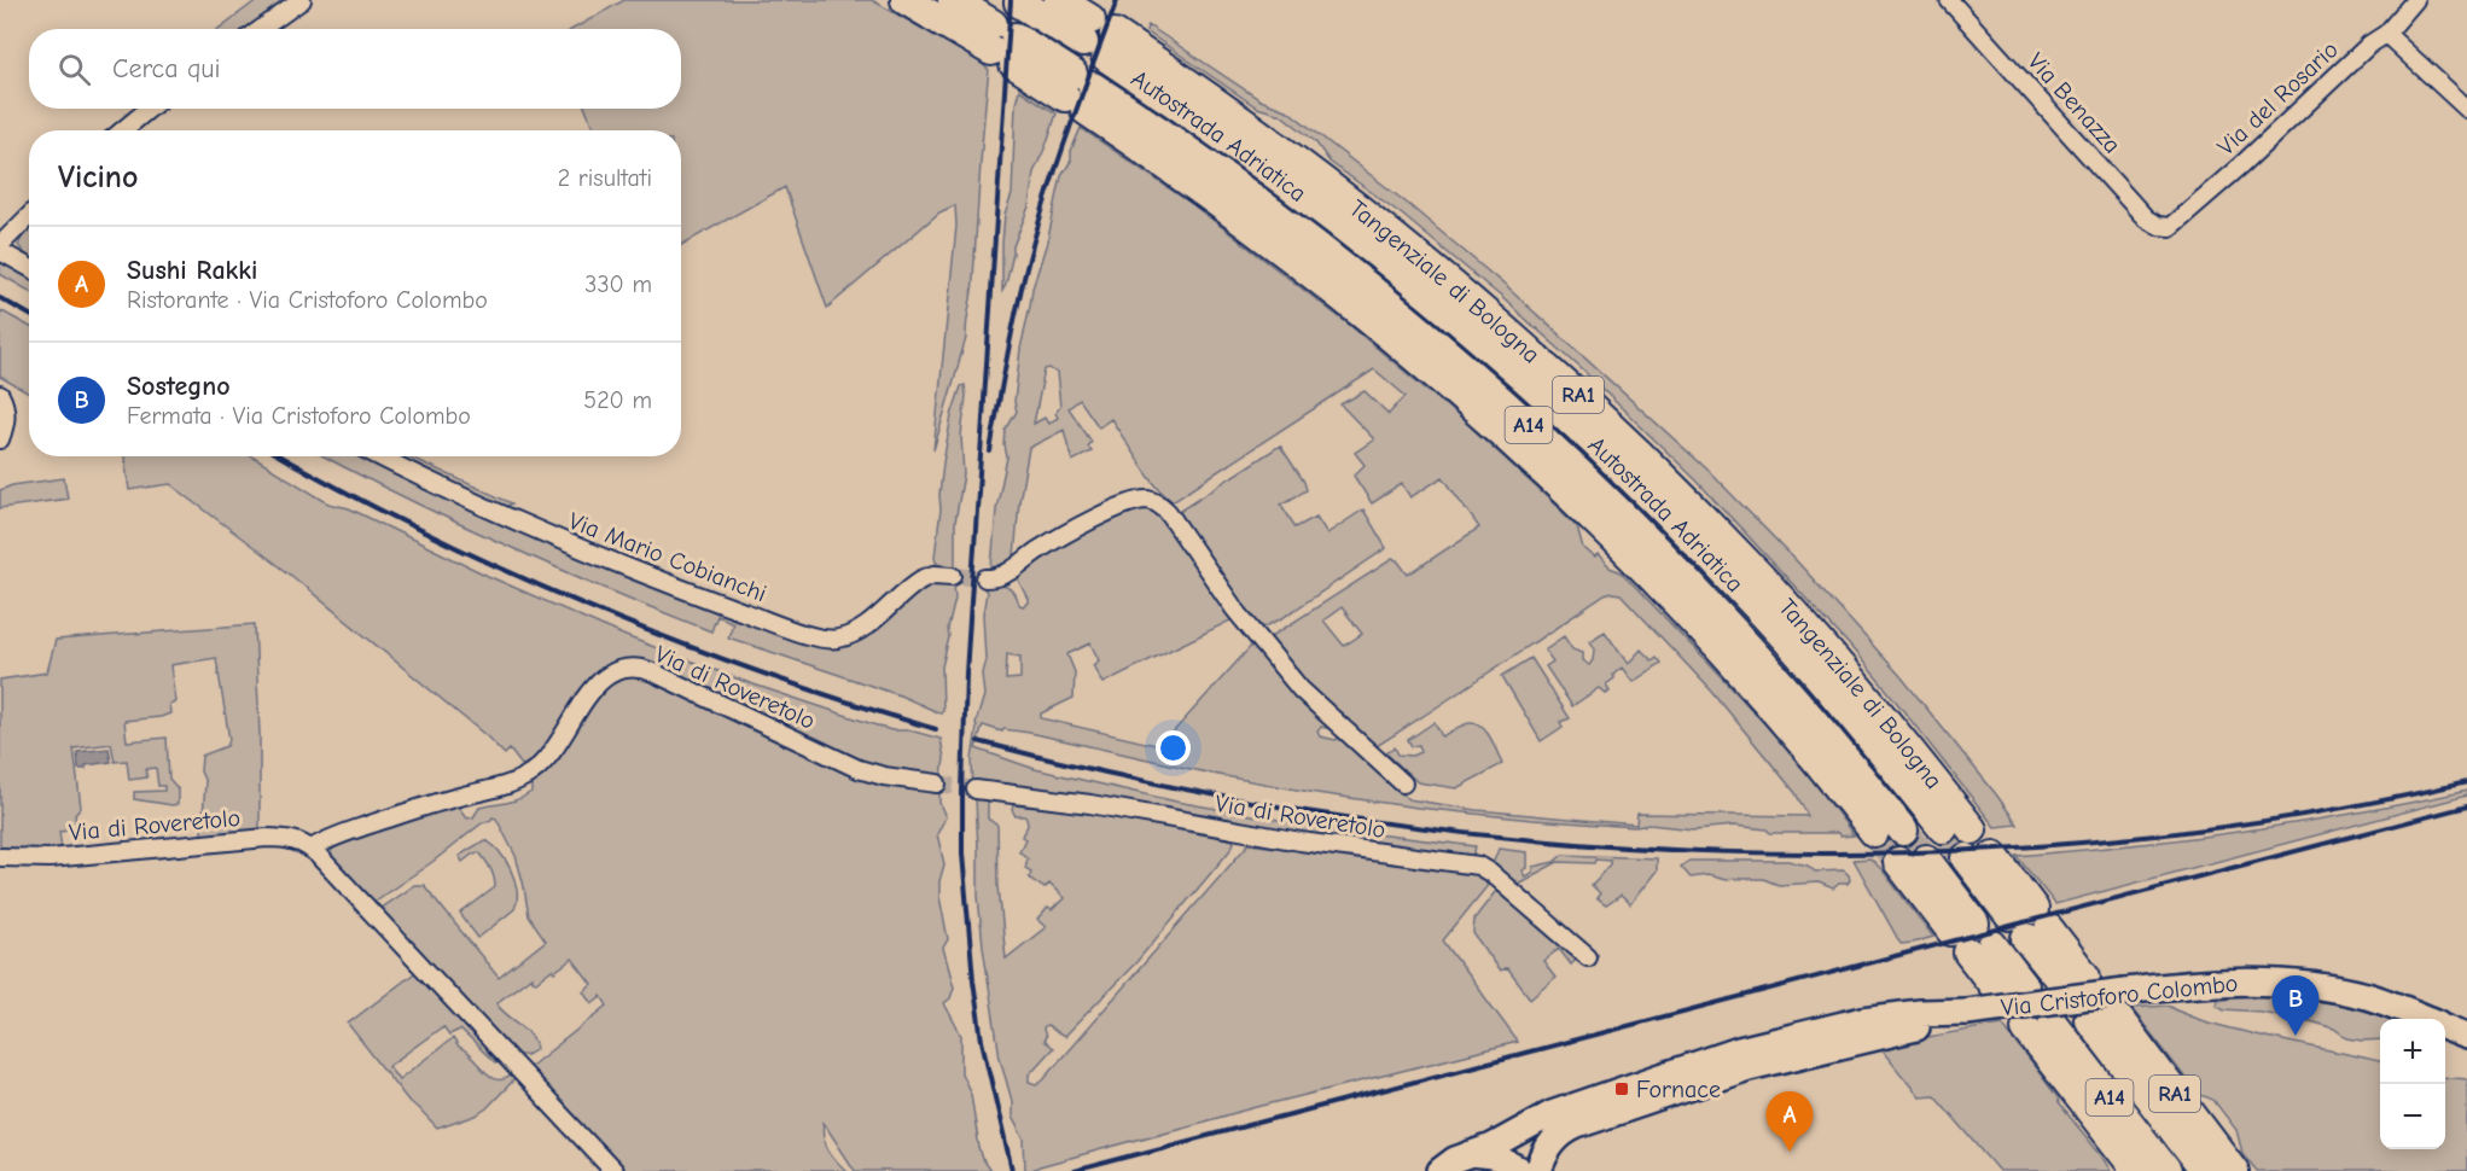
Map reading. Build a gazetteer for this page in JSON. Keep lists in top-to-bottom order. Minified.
{"streets":{"highway":["Autostrada Adriatica","Tangenziale di Bologna","RA1","A14"],"main road":["Via Cristoforo Colombo"],"street":["Via del Rosario","Via Benazza","Via Mario Cobianchi","Via di Roveretolo"]},"crossings":[["Via del Rosario","Via Benazza"],["Autostrada Adriatica","Tangenziale di Bologna"],["RA1","Via Cristoforo Colombo"]],"places":{"transit":["Fornace"]},"page":{"search":"Cerca qui","heading":["Vicino","2 risultati"],"list":[{"mark":"A","name":"Sushi Rakki","note":"Ristorante · Via Cristoforo Colombo","value":"330 m"},{"mark":"B","name":"Sostegno","note":"Fermata · Via Cristoforo Colombo","value":"520 m"}],"pins":["B","A"],"map_buttons":["+","−"]}}
